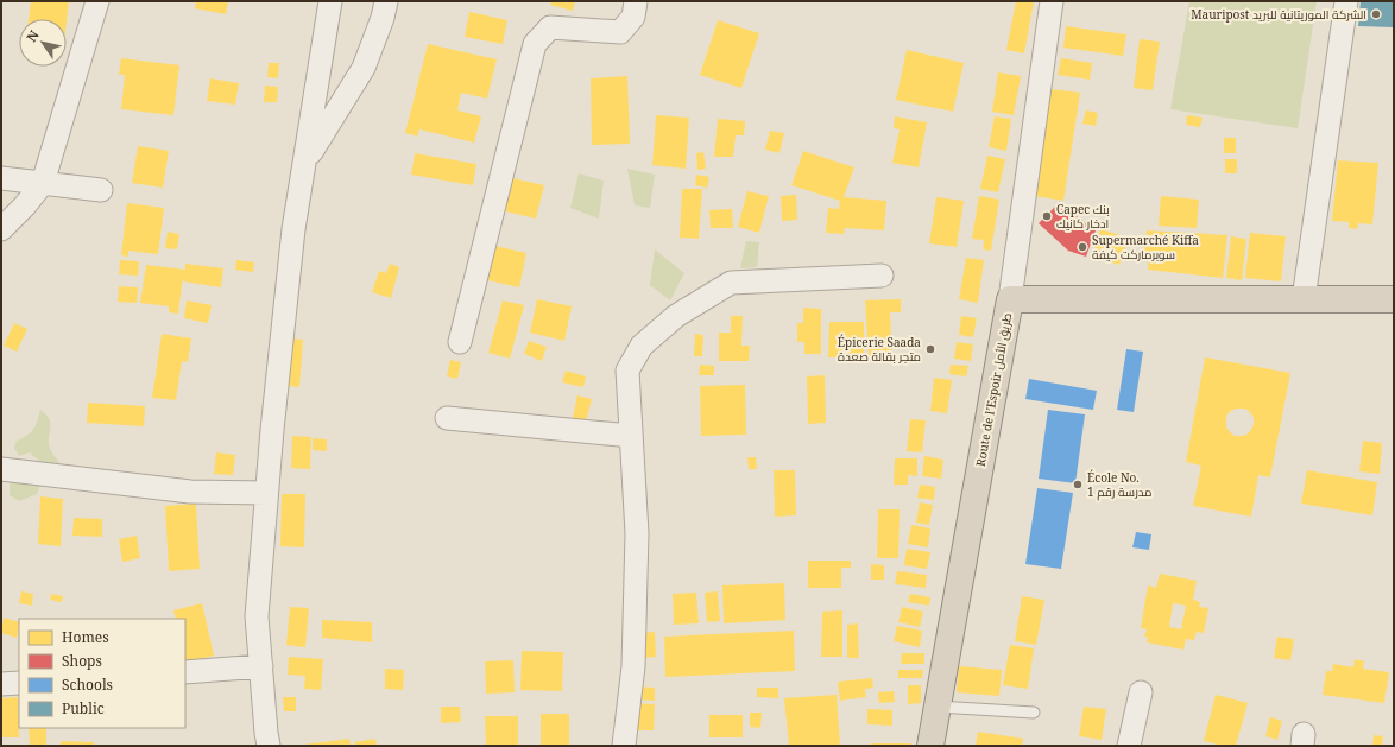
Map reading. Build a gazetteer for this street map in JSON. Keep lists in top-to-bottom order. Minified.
{"streets":{"highway":["Route de l’Espoir طريق الأمل"]},"places":["Mauripost الشركة الموريتانية للبريد","Capec بنك ادخار كانيك","Supermarché Kiffa سوبرماركت كيفة","Épicerie Saada متجر بقالة صعدة","École No. 1 مدرسة رقم"],"legend":["Homes","Shops","Schools","Public"],"north":"top left"}
